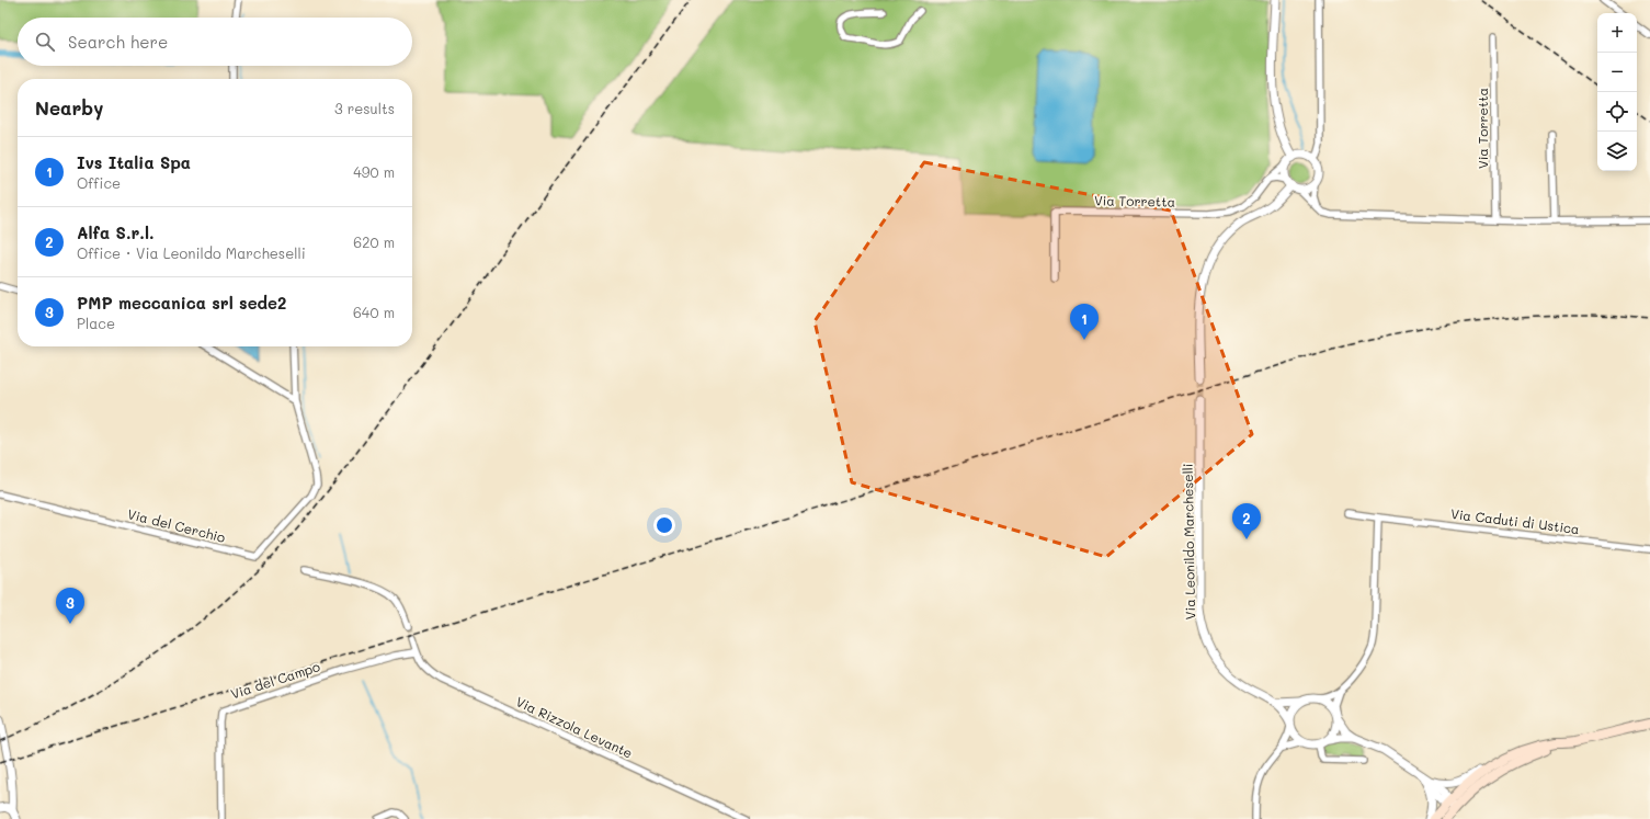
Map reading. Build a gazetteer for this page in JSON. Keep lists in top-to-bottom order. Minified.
{"streets":{"street":["Via Torretta","Via Caduti di Ustica","Via del Cerchio","Via Leonildo Marcheselli","Via del Campo","Via Rizzola Levante"]},"crossings":[["Via del Campo","Via Rizzola Levante"]],"page":{"map_buttons":["+","−"],"search":"Search here","heading":["Nearby","3 results"],"list":[{"mark":"1","name":"Ivs Italia Spa","note":"Office","value":"490 m"},{"mark":"2","name":"Alfa S.r.l.","note":"Office · Via Leonildo Marcheselli","value":"620 m"},{"mark":"3","name":"PMP meccanica srl sede2","note":"Place","value":"640 m"}],"pins":["1","2","3"]}}
